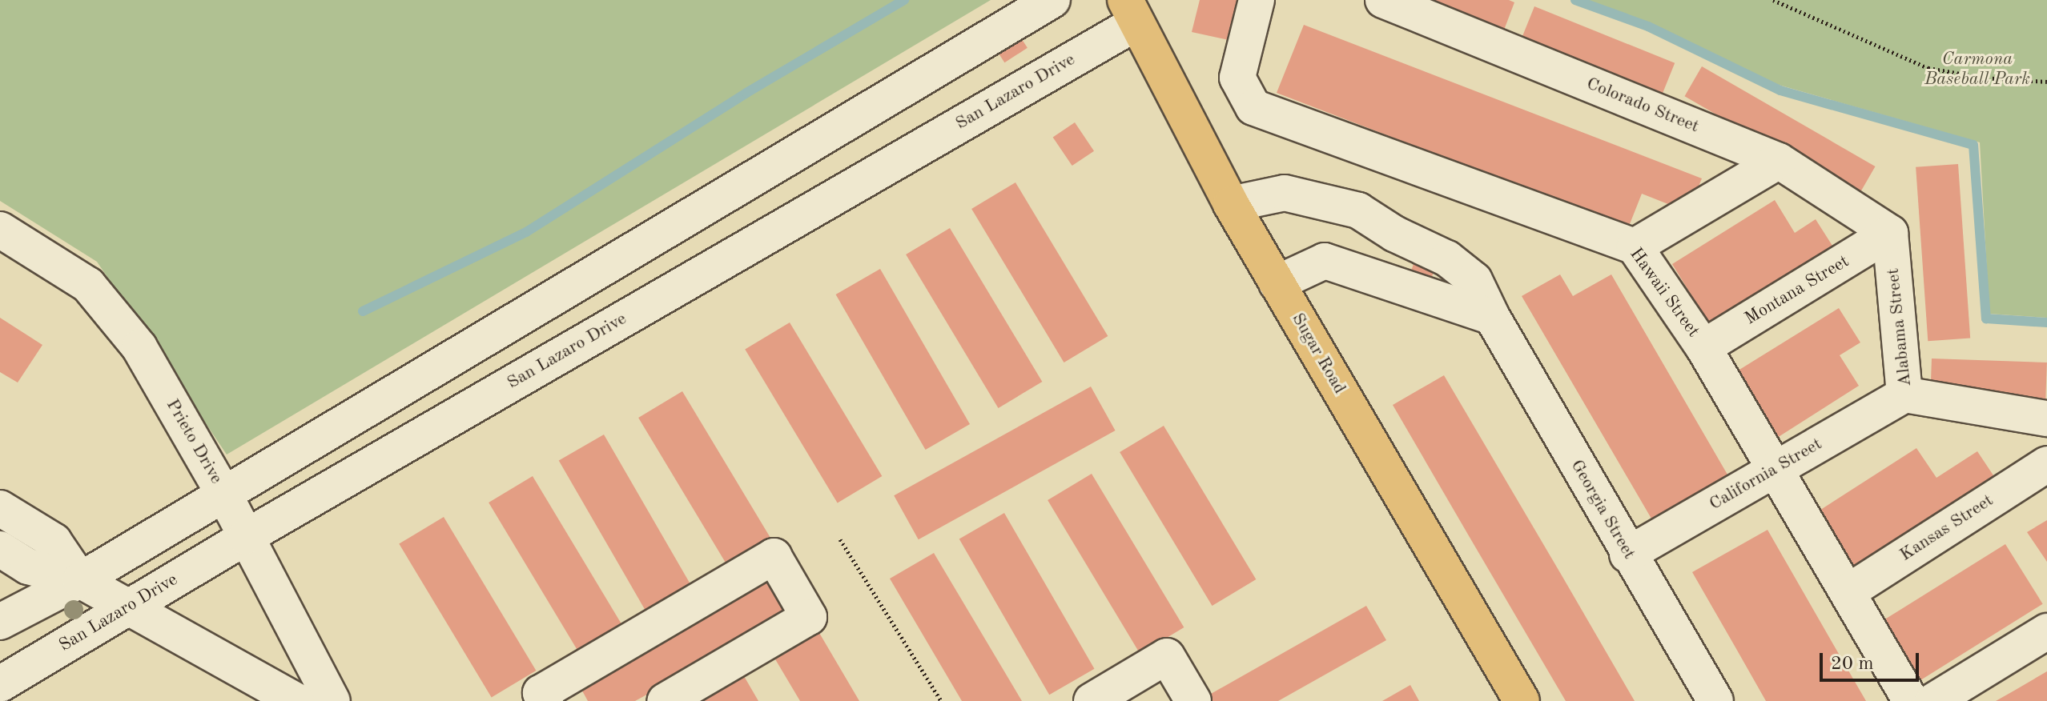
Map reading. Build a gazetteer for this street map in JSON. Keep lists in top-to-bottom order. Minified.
{"streets":{"main road":["Sugar Road"],"street":["San Lazaro Drive","Colorado Street","Montana Street","Hawaii Street","Alabama Street","Prieto Drive","California Street","Georgia Street","Kansas Street"]},"crossings":[["San Lazaro Drive","Sugar Road"],["San Lazaro Drive","Prieto Drive"],["Colorado Street","Montana Street"],["Colorado Street","Alabama Street"],["Montana Street","Hawaii Street"],["Montana Street","Alabama Street"],["Hawaii Street","California Street"],["Hawaii Street","Kansas Street"],["Alabama Street","California Street"],["Sugar Road","Georgia Street"],["California Street","Georgia Street"]],"parks":["Carmona Baseball Park"],"scale_bar":"20 m"}
